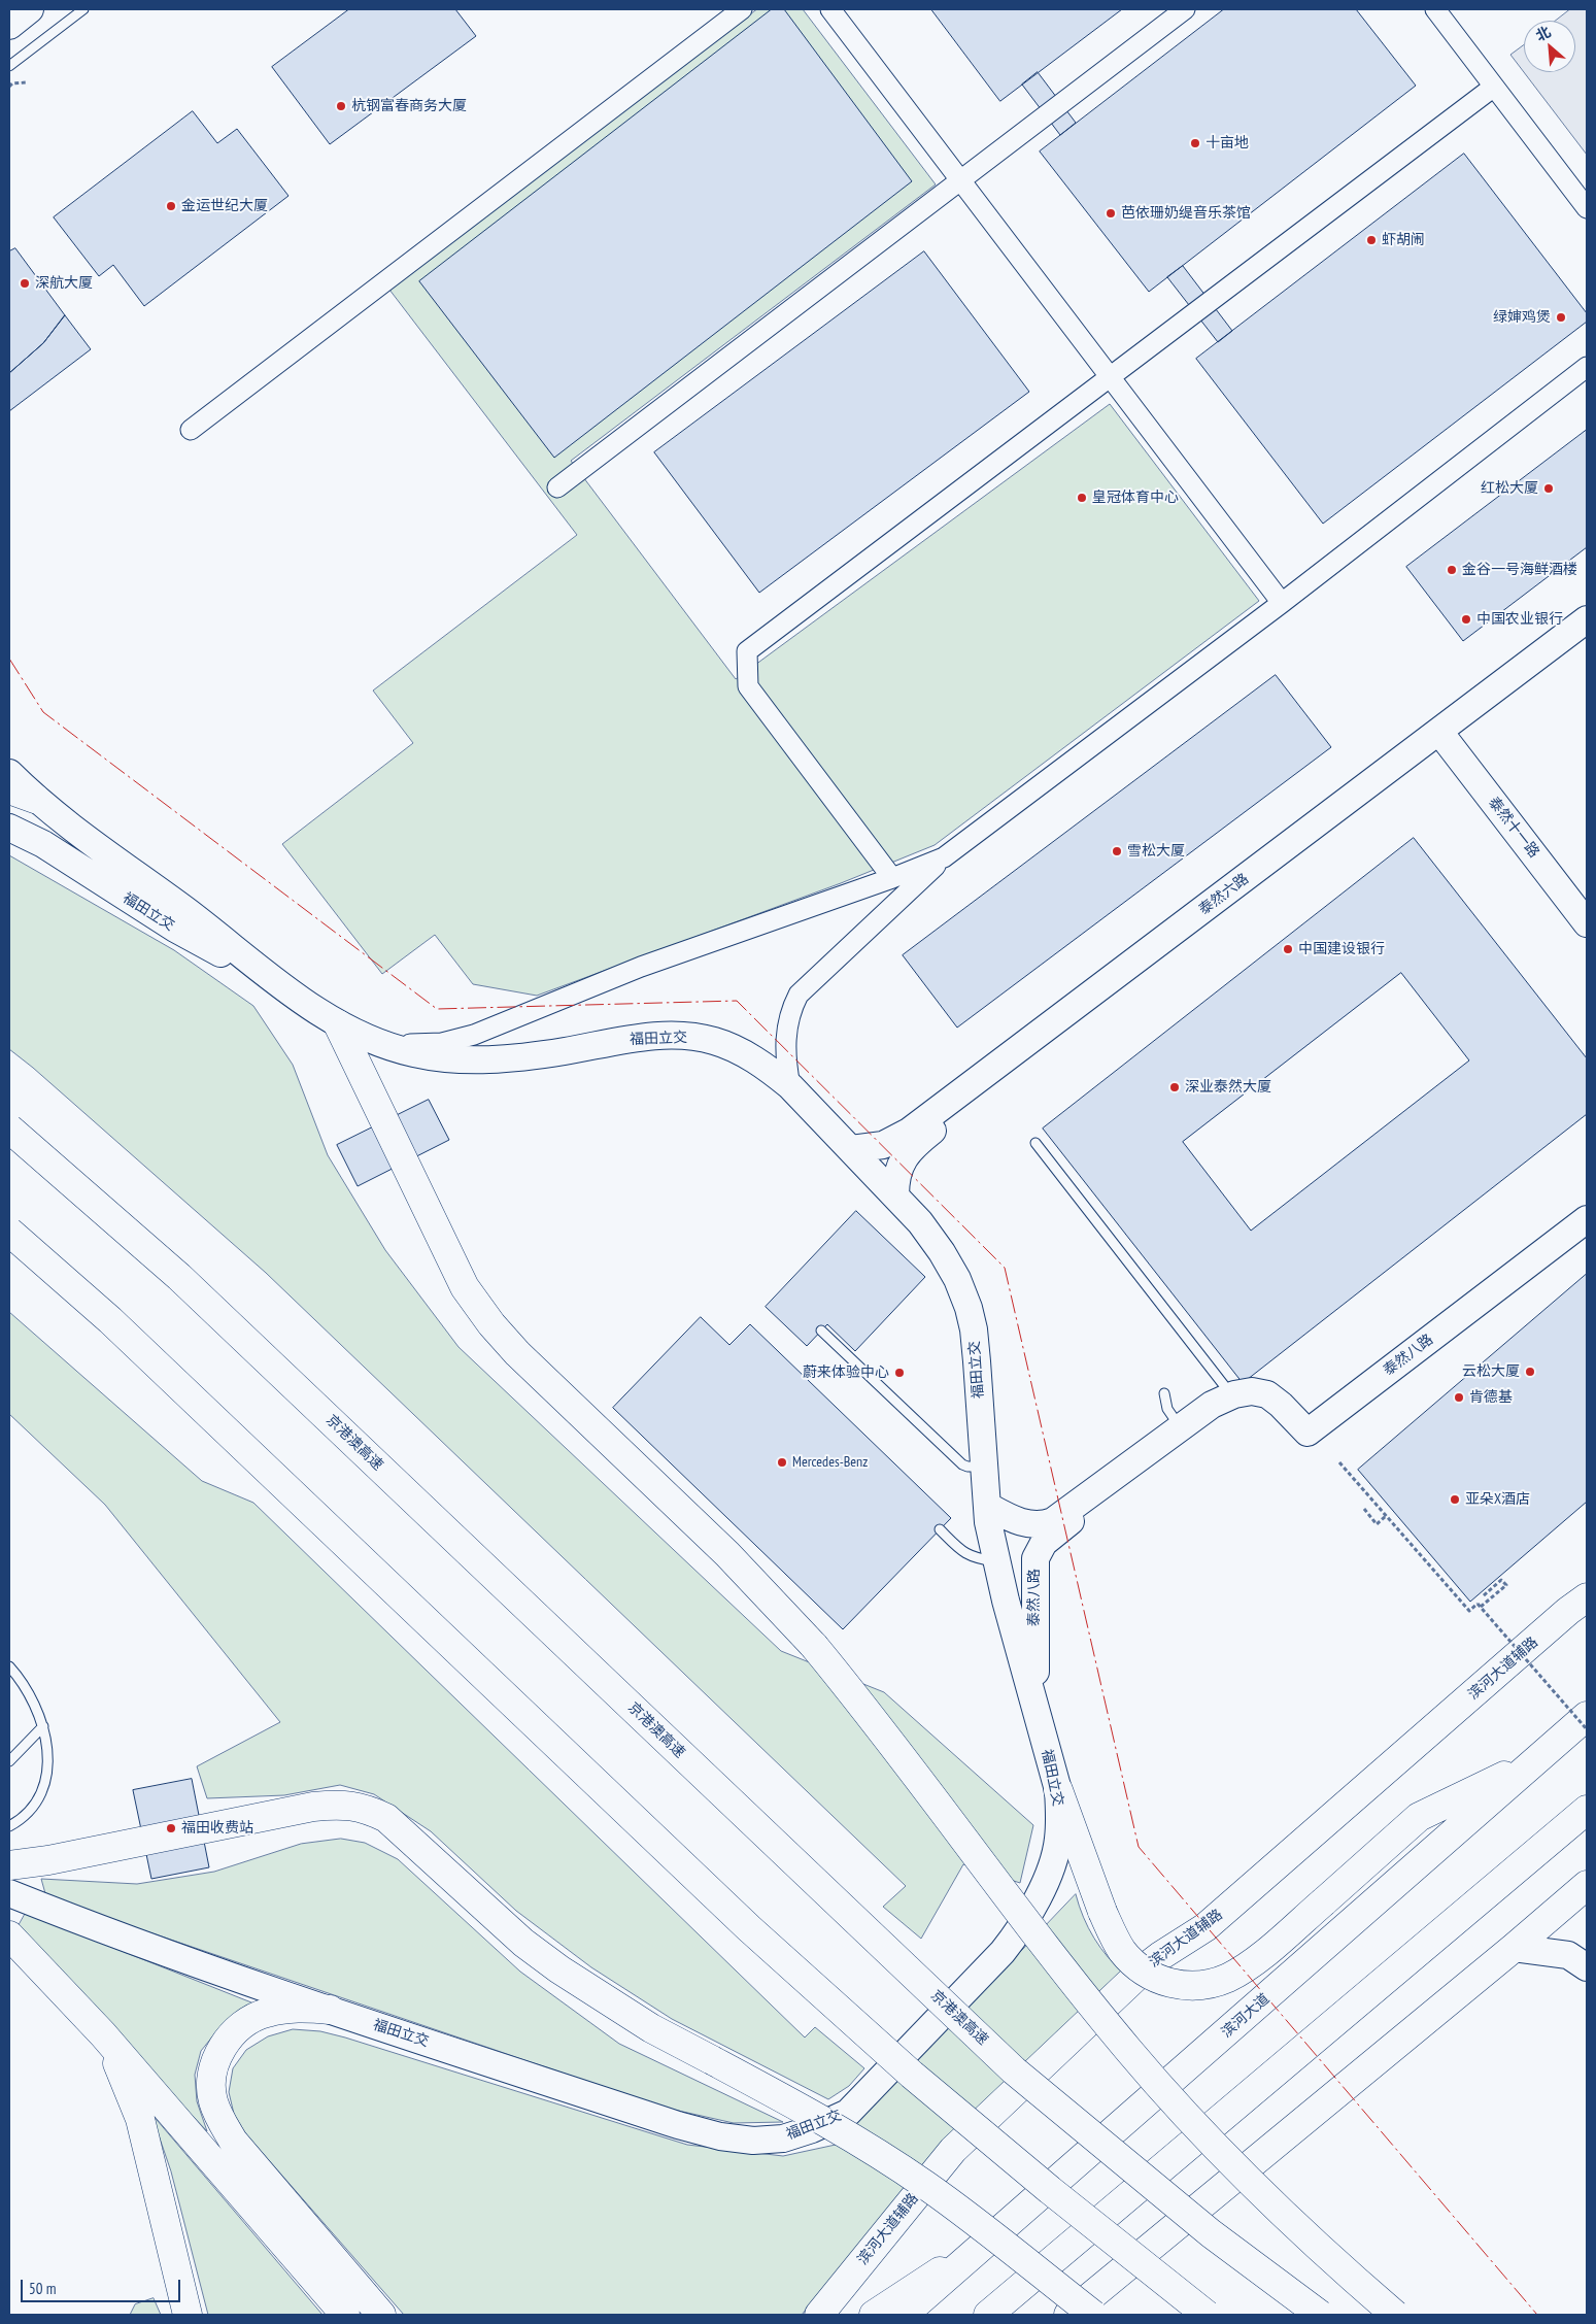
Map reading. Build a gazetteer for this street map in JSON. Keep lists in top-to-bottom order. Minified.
{"streets":{"main road":["京港澳高速","滨河大道辅路","滨河大道"],"street":["泰然十一路","泰然六路","福田立交","泰然八路"]},"crossings":[["泰然十一路","泰然六路"],["泰然六路","福田立交"],["福田立交","泰然八路"]],"places":["杭钢富春商务大厦","十亩地","金运世纪大厦","芭依珊奶缇音乐茶馆","虾胡闹","深航大厦","绿婶鸡煲","红松大厦","皇冠体育中心","金谷一号海鲜酒楼","中国农业银行","雪松大厦","中国建设银行","深业泰然大厦","云松大厦","蔚来体验中心","肯德基","Mercedes-Benz","亚朵X酒店","福田收费站"],"scale_bar":"50 m","north":"top left"}
